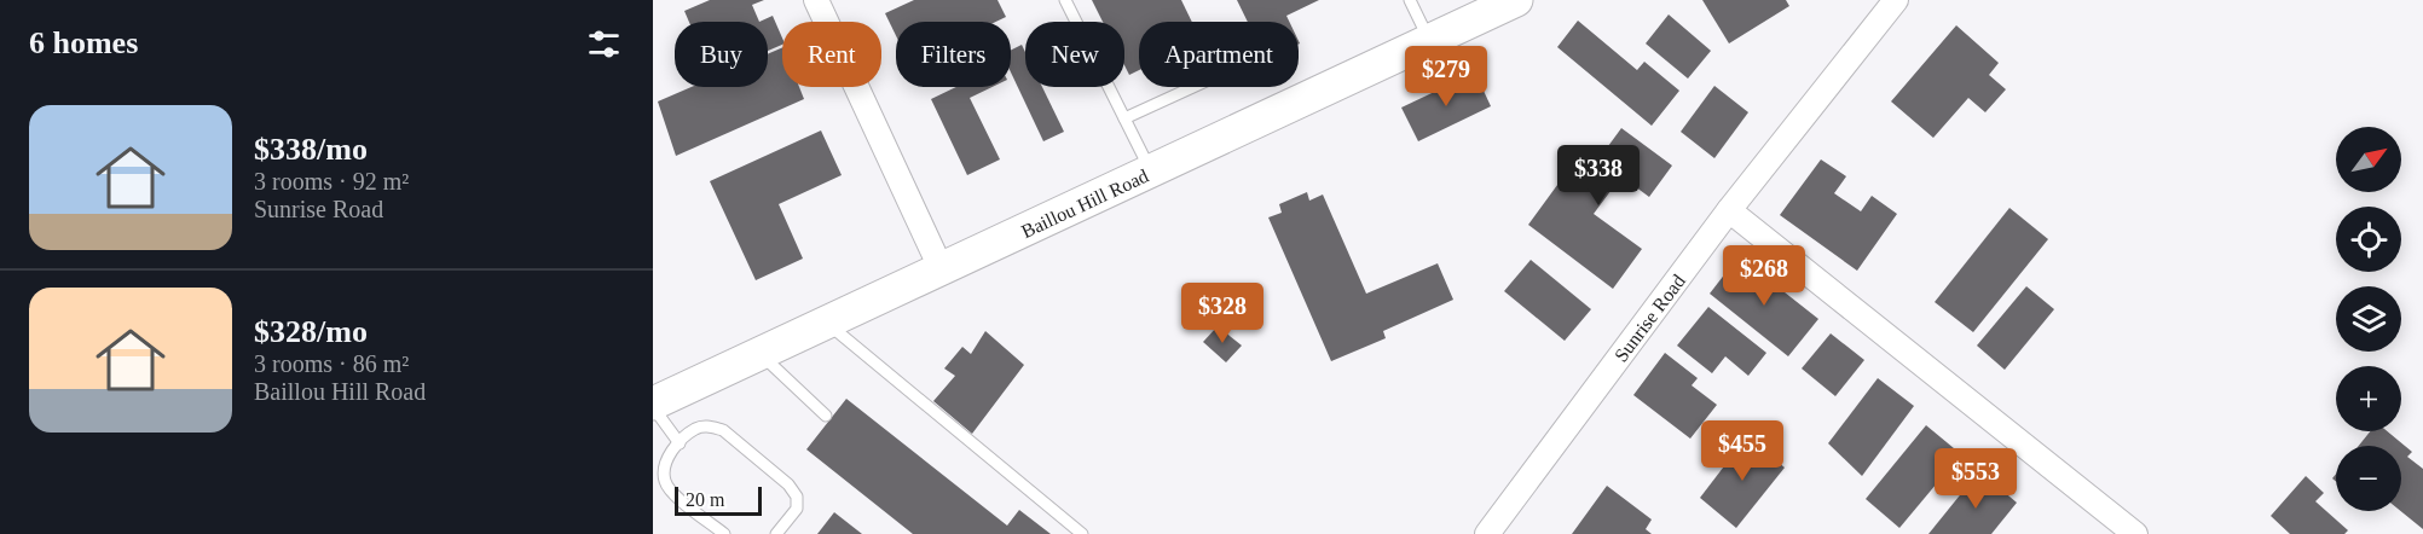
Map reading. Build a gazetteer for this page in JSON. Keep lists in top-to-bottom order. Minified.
{"streets":{"main road":["Baillou Hill Road"],"street":["Sunrise Road"]},"scale_bar":"20 m","north":"top right","page":{"heading":"6 homes","chip":["Buy","Rent","Filters","New","Apartment"],"price":["$279","$338","$268","$328","$455","$553"],"list":[{"name":"$338/mo","note":"3 rooms · 92 m² · Sunrise Road"},{"name":"$328/mo","note":"3 rooms · 86 m² · Baillou Hill Road"}],"map_buttons":["+","−"],"scale":"20 m"}}
